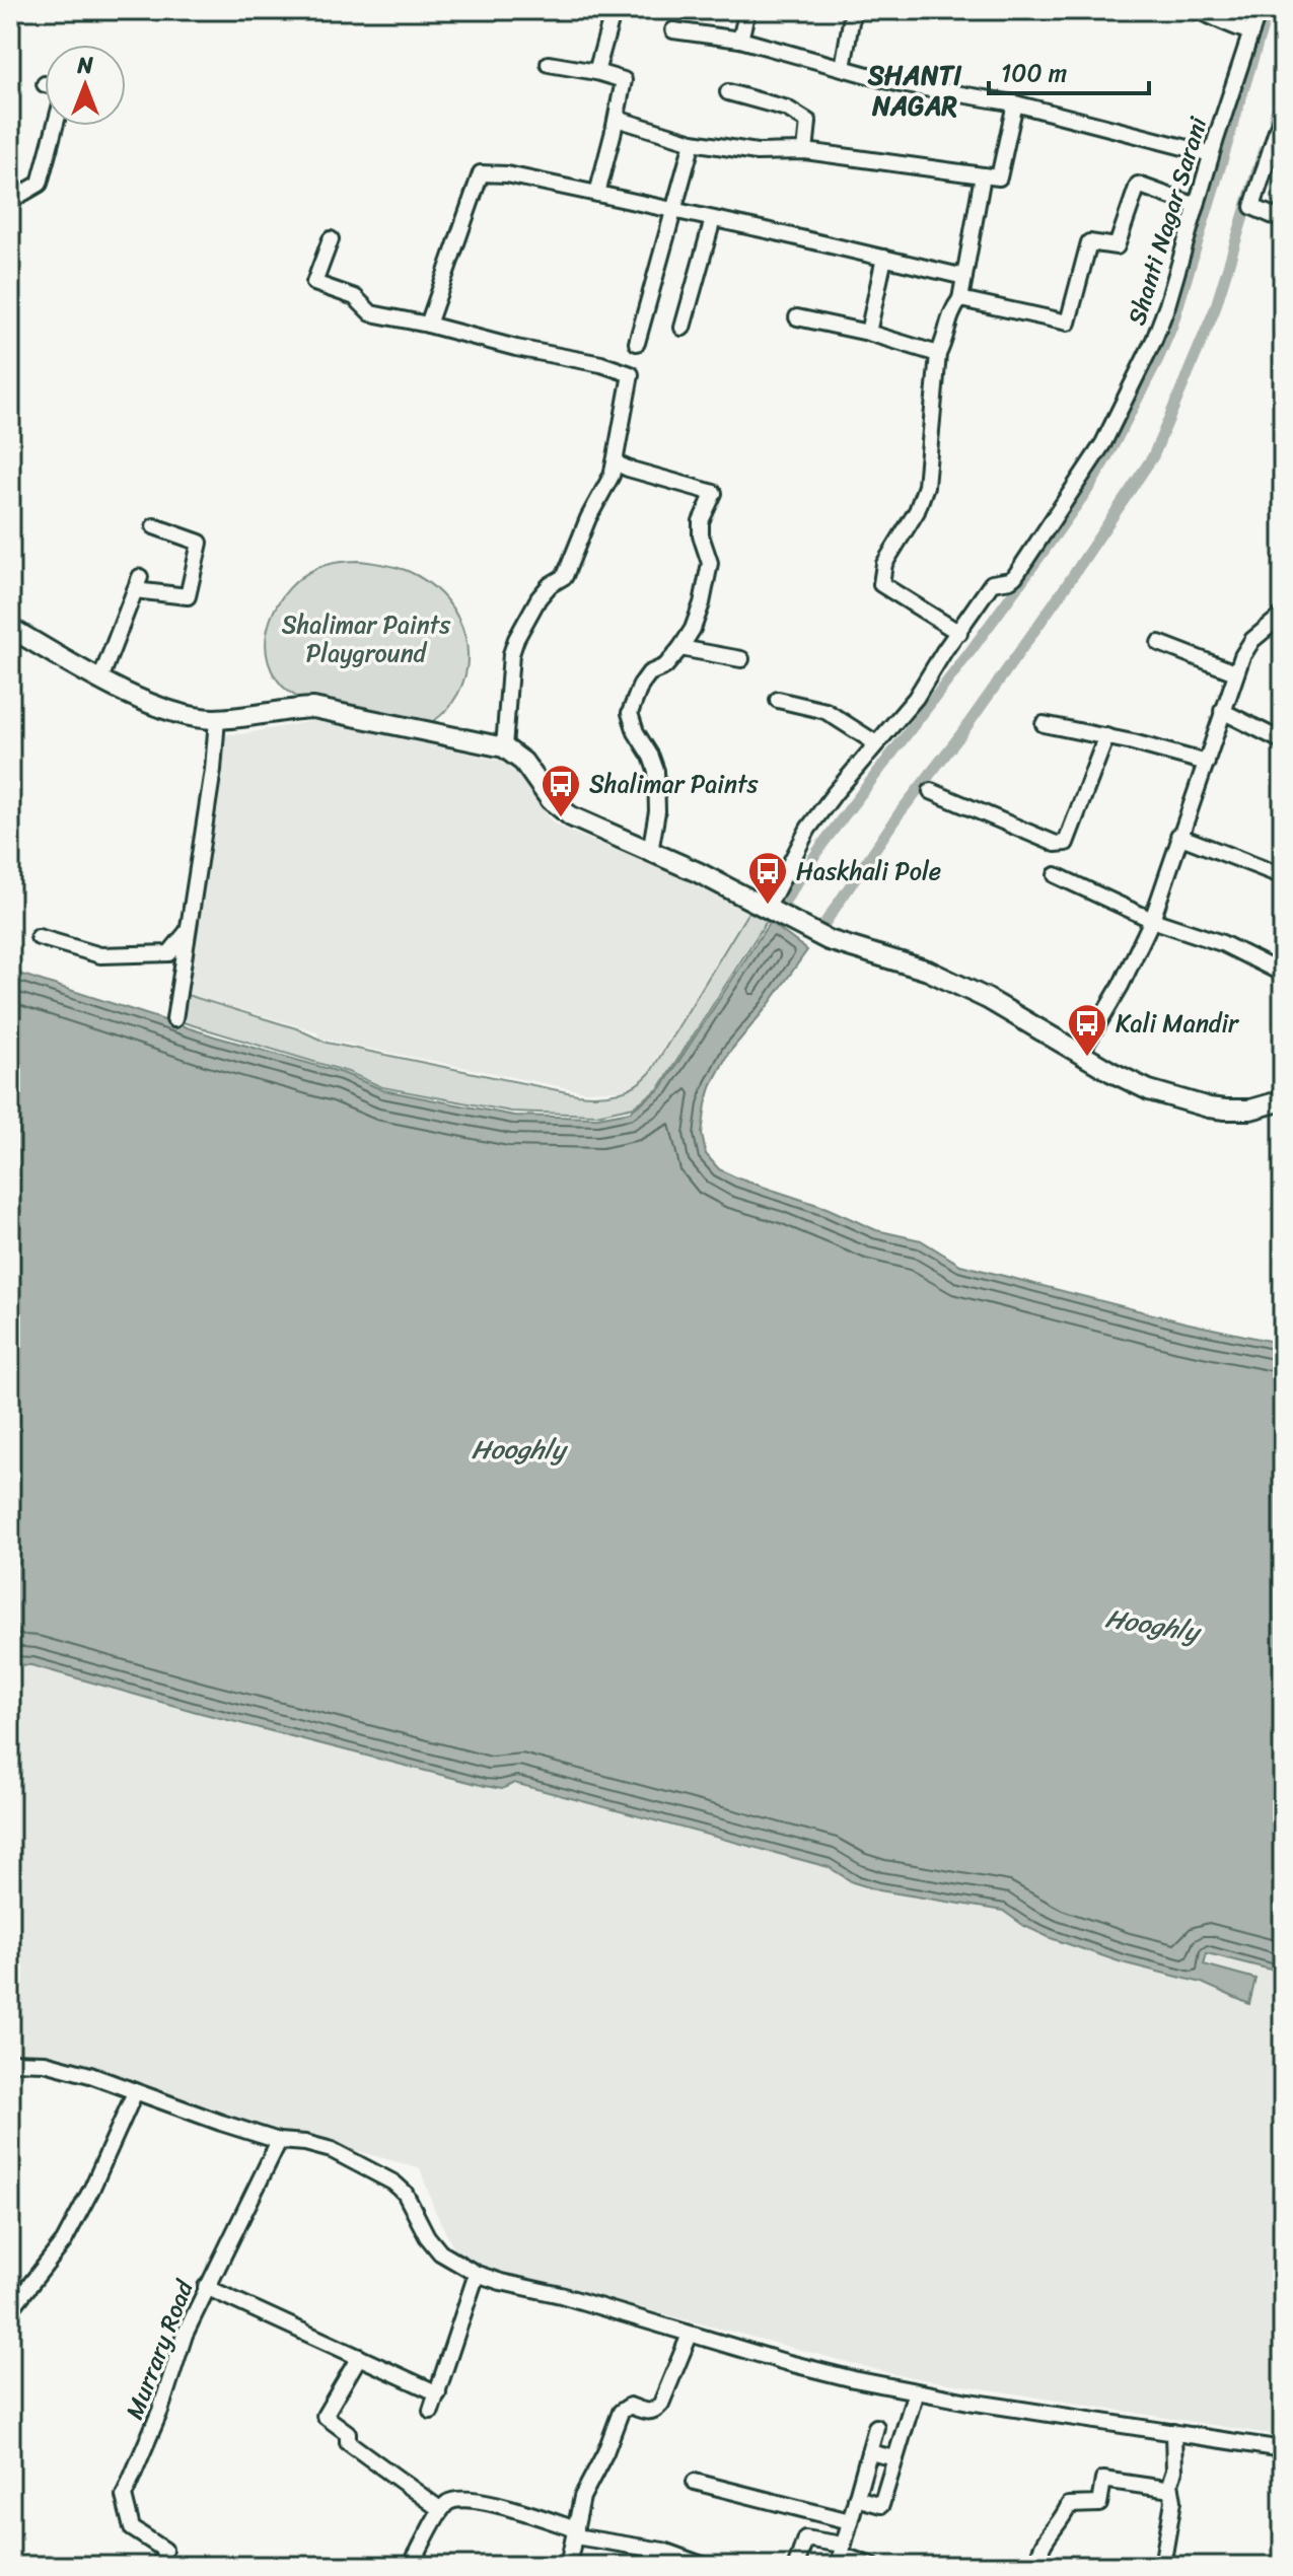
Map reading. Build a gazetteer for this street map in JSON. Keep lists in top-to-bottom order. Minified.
{"streets":{"street":["Shanti Nagar Sarani","Murrary Road"]},"districts":["SHANTI NAGAR"],"water":["Hooghly"],"parks":["Shalimar Paints Playground"],"places":{"bus stop":["Shalimar Paints","Haskhali Pole","Kali Mandir"]},"scale_bar":"100 m","north":"top"}
